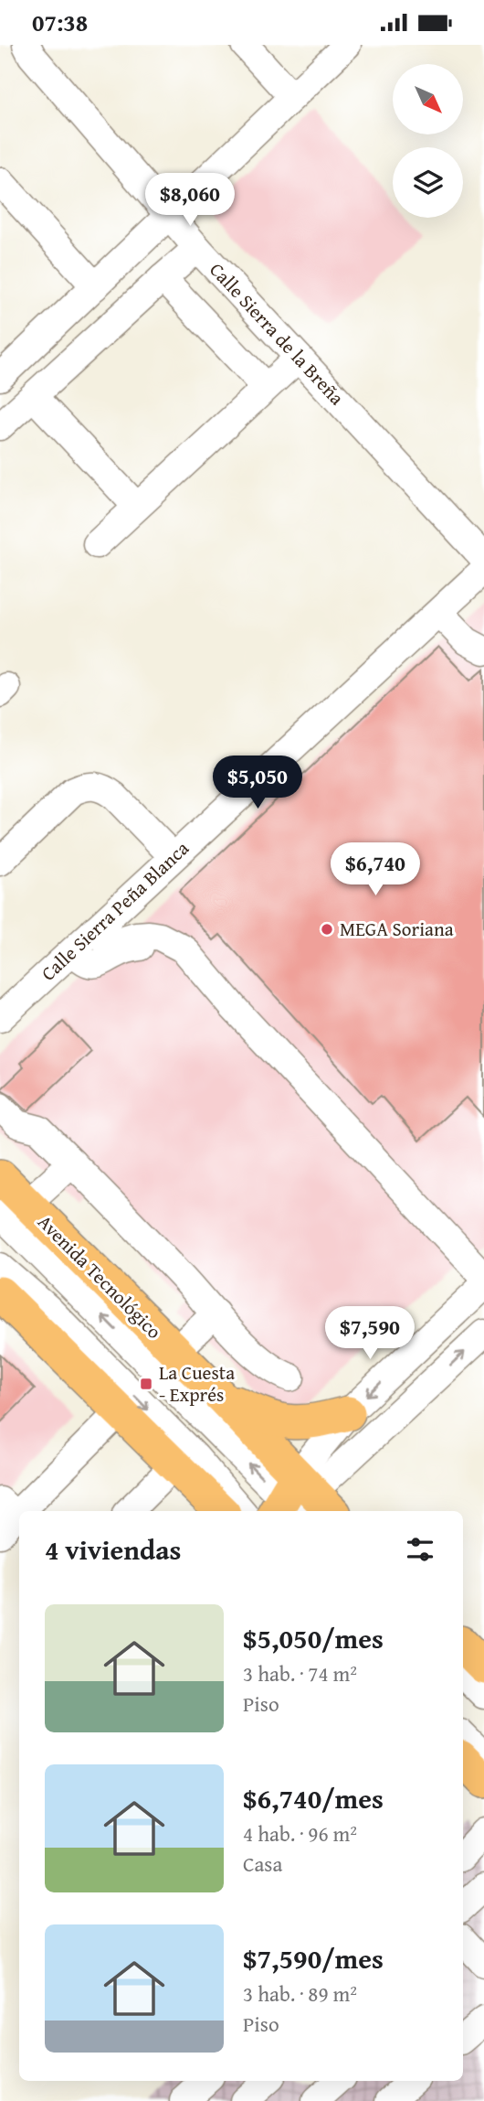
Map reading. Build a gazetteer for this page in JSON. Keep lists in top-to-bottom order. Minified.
{"streets":{"main road":["Avenida Tecnológico"],"street":["Calle Sierra de la Breña","Calle Sierra Peña Blanca"]},"places":{"other":["MEGA Soriana"],"transit":["La Cuesta - Exprés"]},"north":"bottom right","page":{"status":"07:38","price":["$8,060","$5,050","$6,740","$7,590"],"heading":"4 viviendas","list":[{"name":"$5,050/mes","note":"3 hab. · 74 m² · Piso"},{"name":"$6,740/mes","note":"4 hab. · 96 m² · Casa"},{"name":"$7,590/mes","note":"3 hab. · 89 m² · Piso"}]}}
